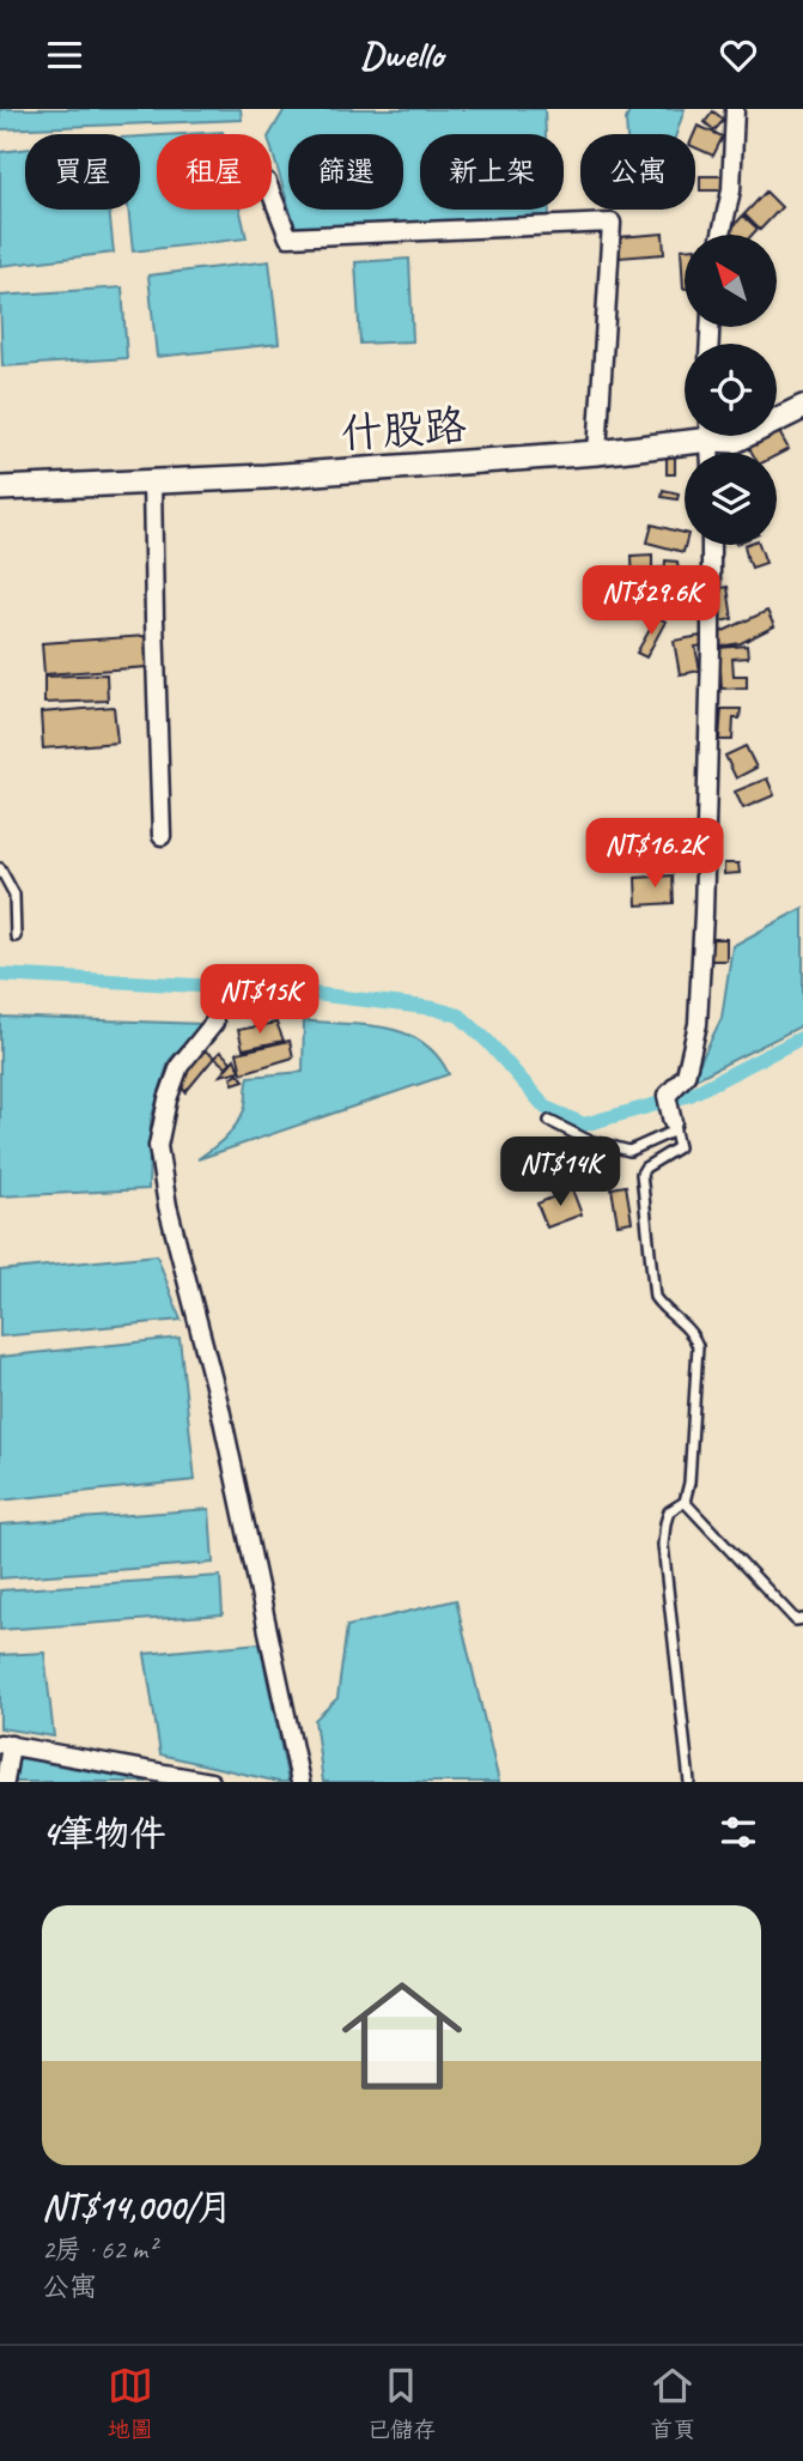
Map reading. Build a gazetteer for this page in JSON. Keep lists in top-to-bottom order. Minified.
{"streets":{"street":["什股路"]},"north":"top left","page":{"header":"Dwello","chip":["買屋","租屋","篩選","新上架","公寓"],"price":["NT$29.6K","NT$16.2K","NT$15K","NT$14K"],"heading":"4筆物件","list":[{"name":"NT$14,000/月","note":"2房 · 62 m² · 公寓"}],"tabs":["地圖","已儲存","首頁"]}}
